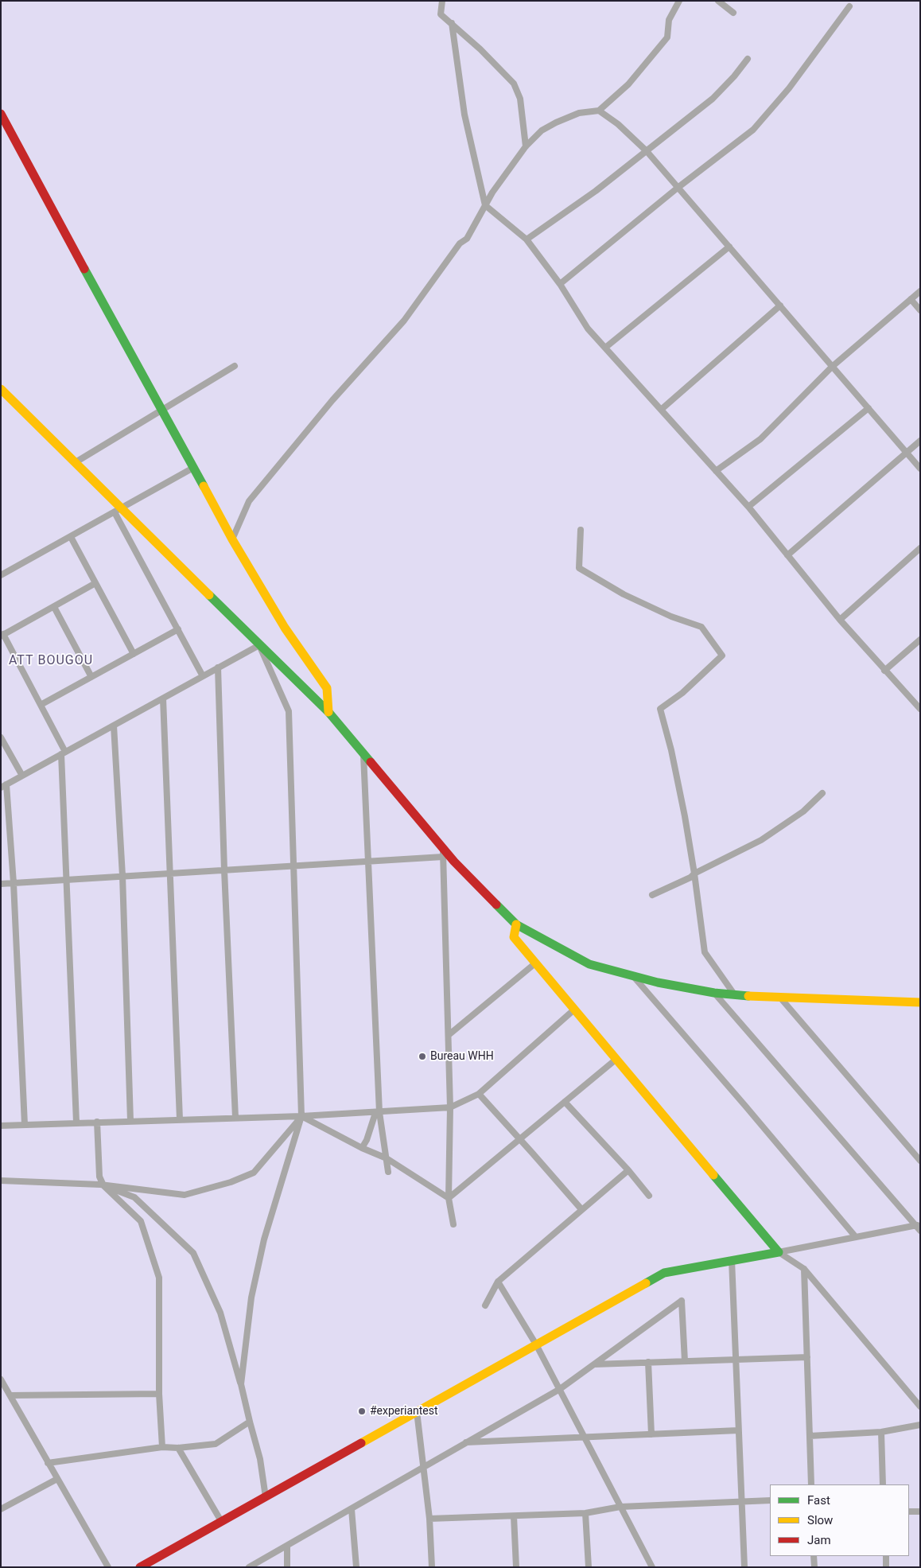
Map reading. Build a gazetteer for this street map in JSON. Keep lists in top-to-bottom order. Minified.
{"districts":["ATT BOUGOU"],"places":["Bureau WHH","#experiantest"],"legend":["Fast","Slow","Jam"]}
